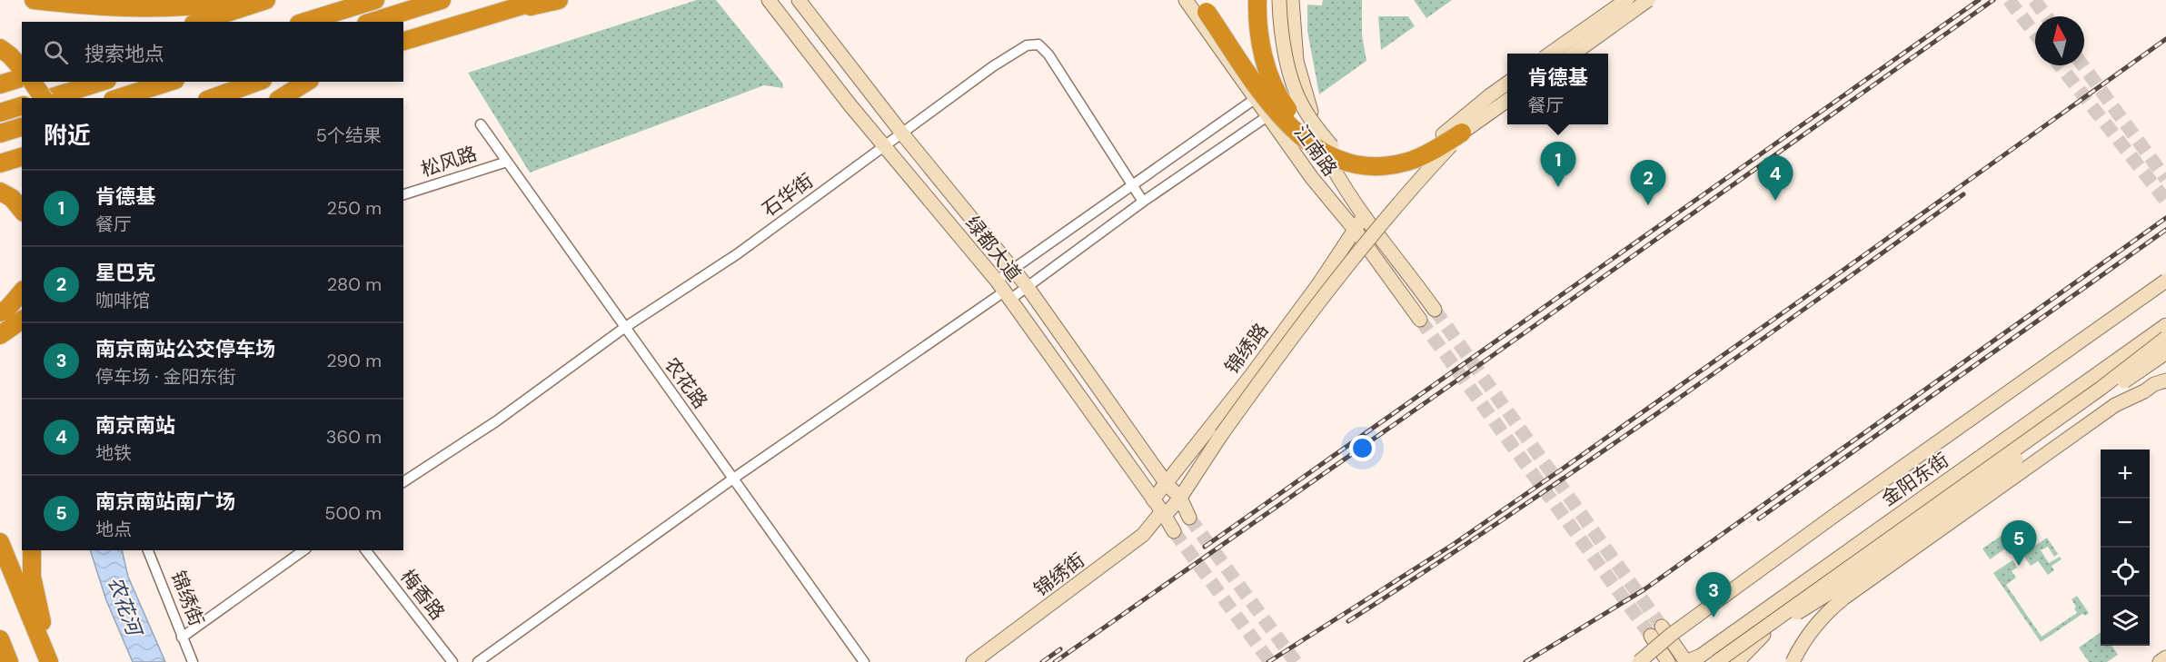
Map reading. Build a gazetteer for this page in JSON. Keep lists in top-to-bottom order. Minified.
{"streets":{"main road":["江南路","绿都大道","锦绣路","金阳东街","锦绣街"],"street":["松风路","石华街","农花路","梅香路"]},"crossings":[["江南路","锦绣路"],["松风路","农花路"],["石华街","绿都大道"],["石华街","农花路"],["绿都大道","锦绣路"],["绿都大道","锦绣街"],["锦绣路","锦绣街"]],"water":["农花河"],"north":"top","page":{"search":"搜索地点","popup":["肯德基","餐厅"],"heading":["附近","5个结果"],"pins":["1","4","2","5","3"],"list":[{"mark":"1","name":"肯德基","note":"餐厅","value":"250 m"},{"mark":"2","name":"星巴克","note":"咖啡馆","value":"280 m"},{"mark":"3","name":"南京南站公交停车场","note":"停车场 · 金阳东街","value":"290 m"},{"mark":"4","name":"南京南站","note":"地铁","value":"360 m"},{"mark":"5","name":"南京南站南广场","note":"地点","value":"500 m"}],"map_buttons":["+","−"]}}
